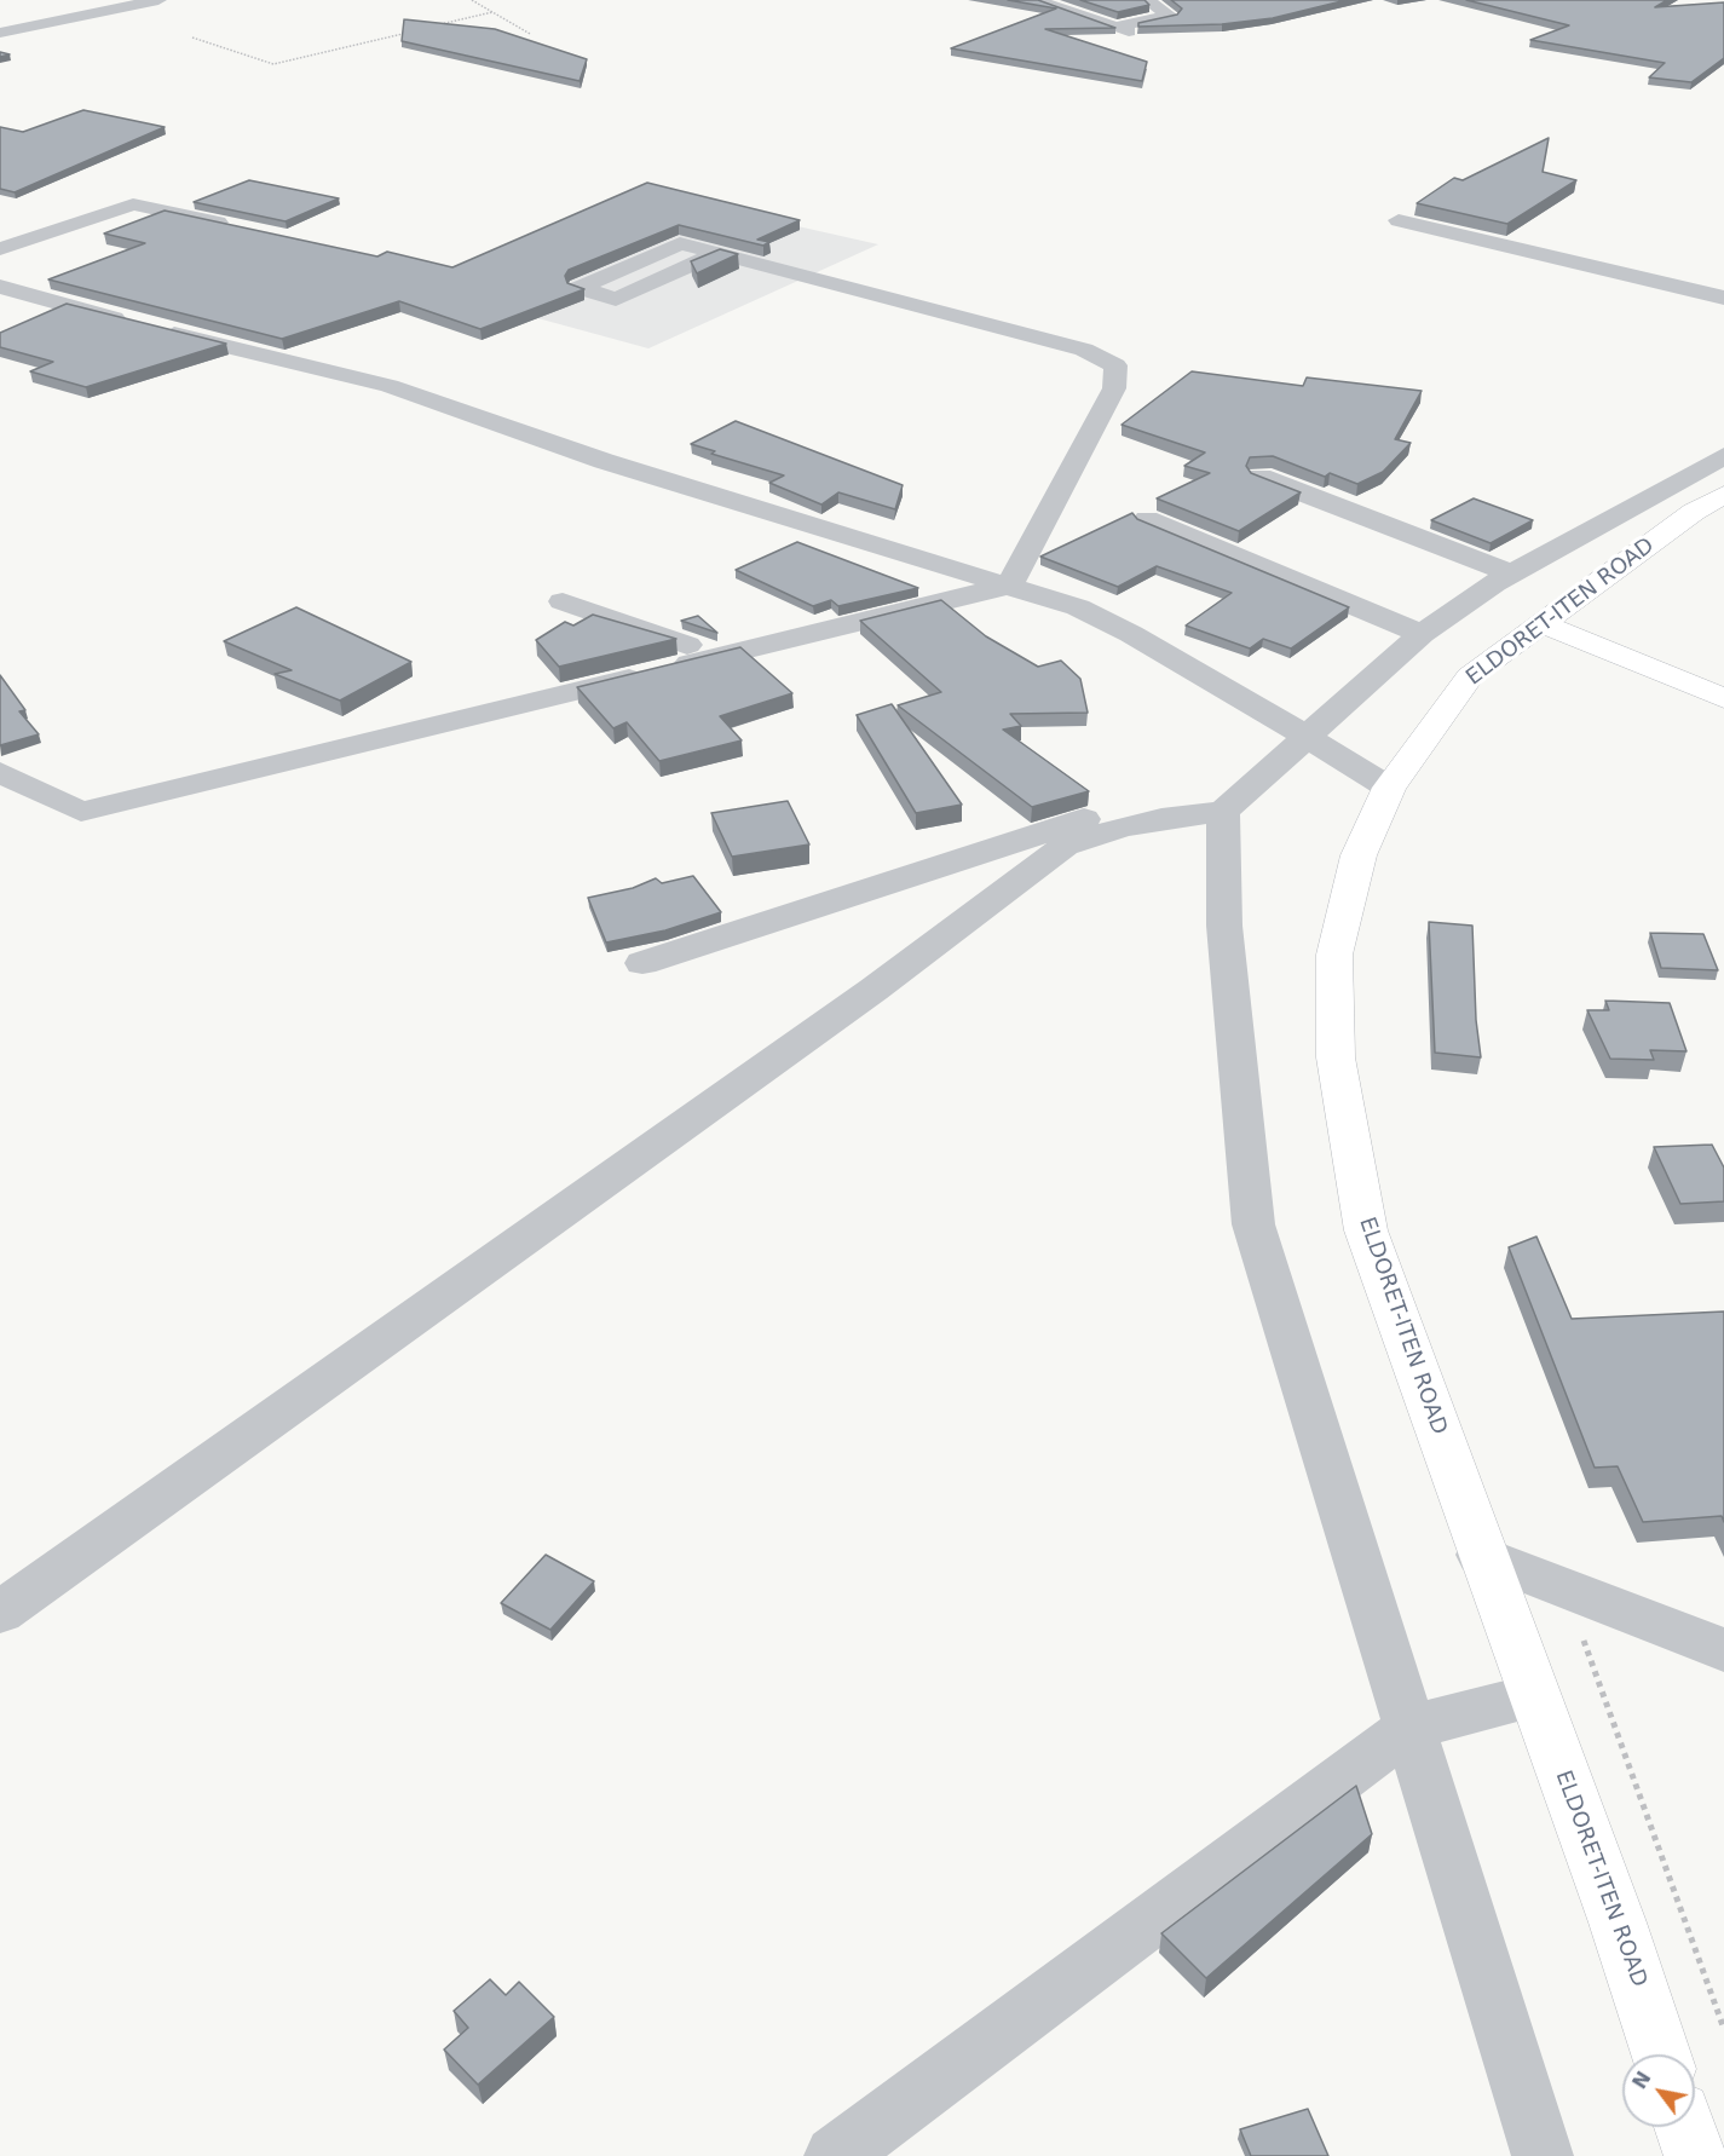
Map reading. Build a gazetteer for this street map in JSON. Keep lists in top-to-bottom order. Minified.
{"streets":{"main road":["ELDORET-ITEN ROAD"]},"north":"top left"}
